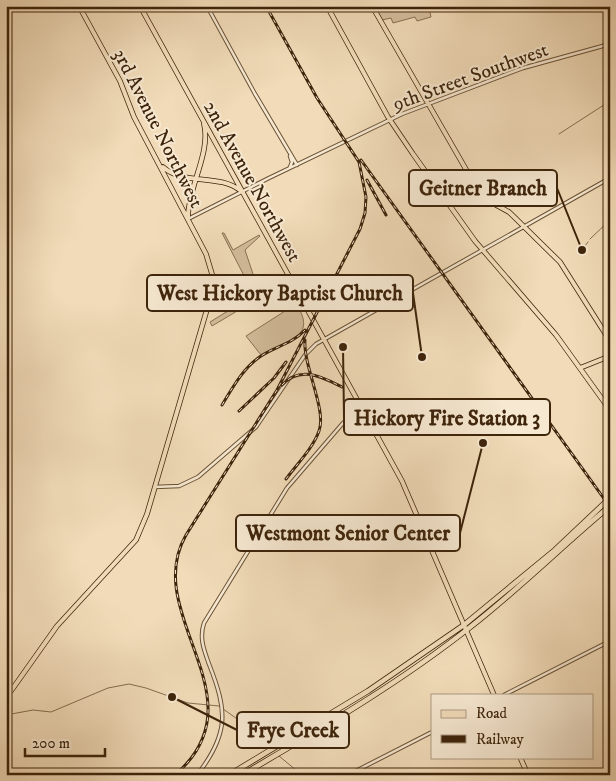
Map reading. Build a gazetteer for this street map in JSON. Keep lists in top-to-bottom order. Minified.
{"streets":{"main road":["3rd Avenue Northwest","2nd Avenue Northwest"],"street":["9th Street Southwest"]},"crossings":[["9th Street Southwest","3rd Avenue Northwest"],["9th Street Southwest","2nd Avenue Northwest"]],"places":["Geitner Branch","Hickory Fire Station 3","West Hickory Baptist Church","Westmont Senior Center","Frye Creek"],"legend":["Road","Railway"],"scale_bar":"200 m"}
